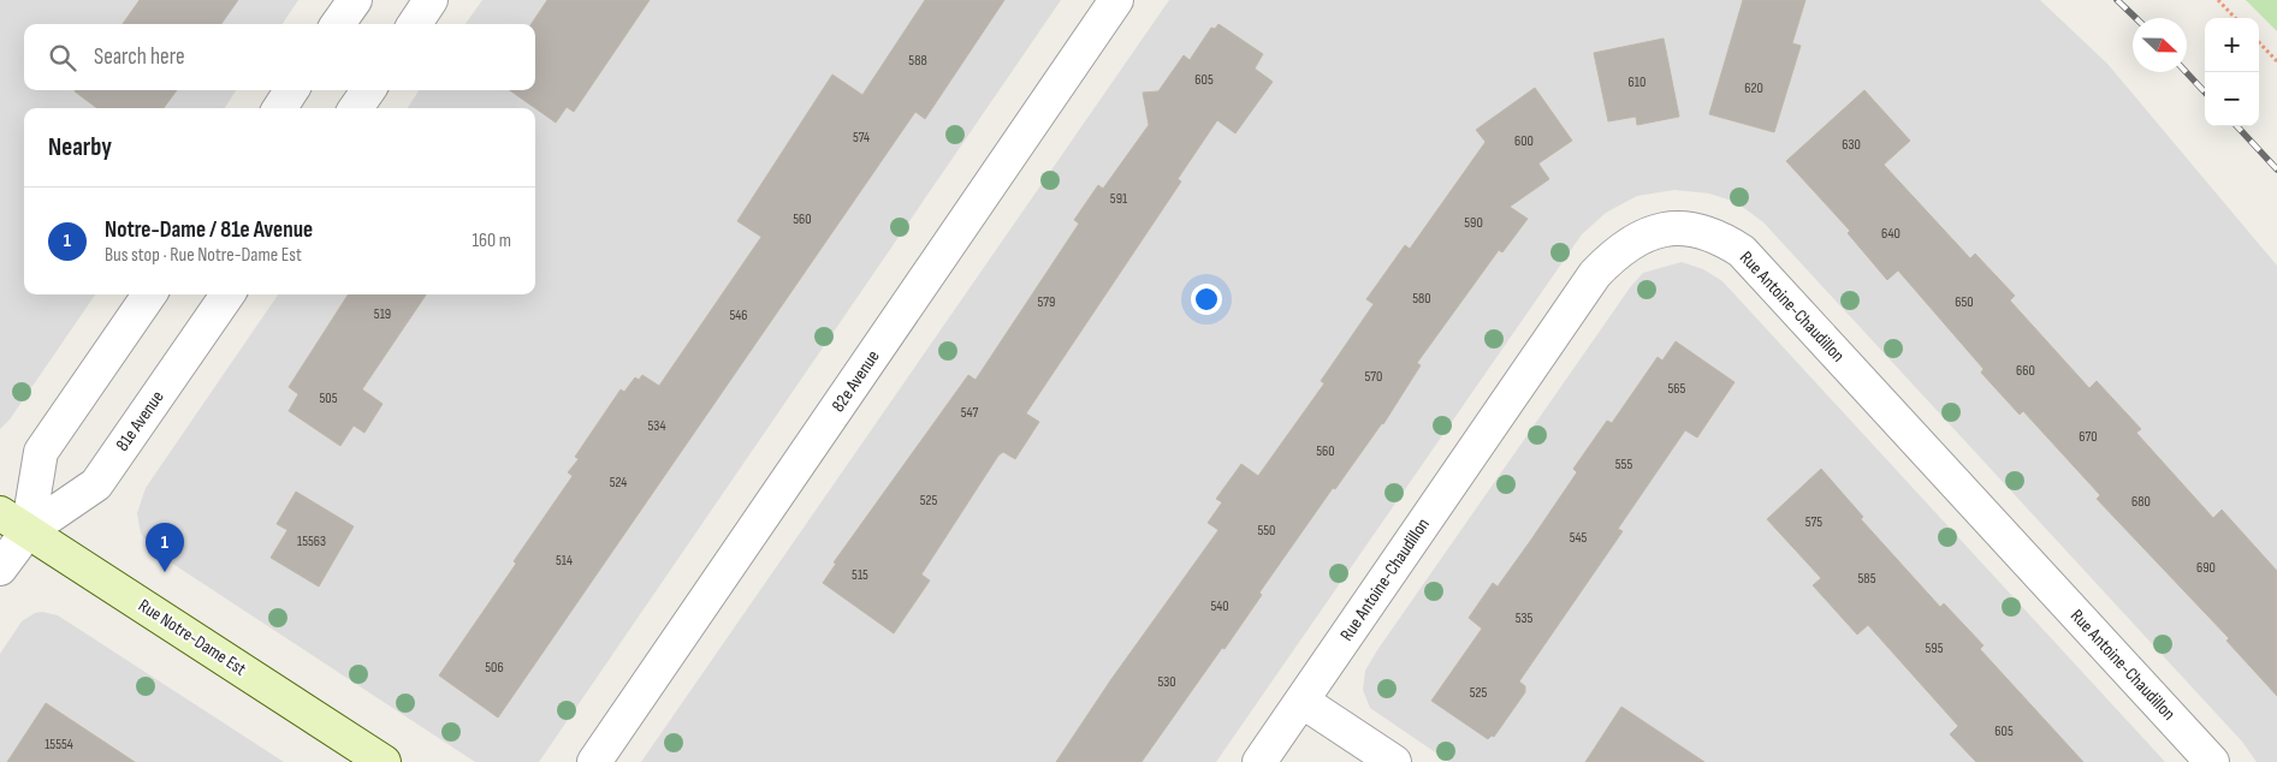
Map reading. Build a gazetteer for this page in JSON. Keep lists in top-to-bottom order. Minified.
{"streets":{"main road":["Rue Notre-Dame Est"],"street":["Rue Antoine-Chaudillon","82e Avenue","81e Avenue"]},"crossings":[["81e Avenue","Rue Notre-Dame Est"]],"house_numbers":["588","605","610","620","574","600","630","591","560","590","640","580","579","650","519","546","660","570","565","505","547","534","670","560","555","524","525","680","575","550","545","15563","514","690","515","585","540","535","595","506","530","525","605","15554"],"north":"right","page":{"map_buttons":["+","−"],"search":"Search here","heading":"Nearby","list":[{"mark":"1","name":"Notre-Dame / 81e Avenue","note":"Bus stop · Rue Notre-Dame Est","value":"160 m"}],"pins":"1"}}
